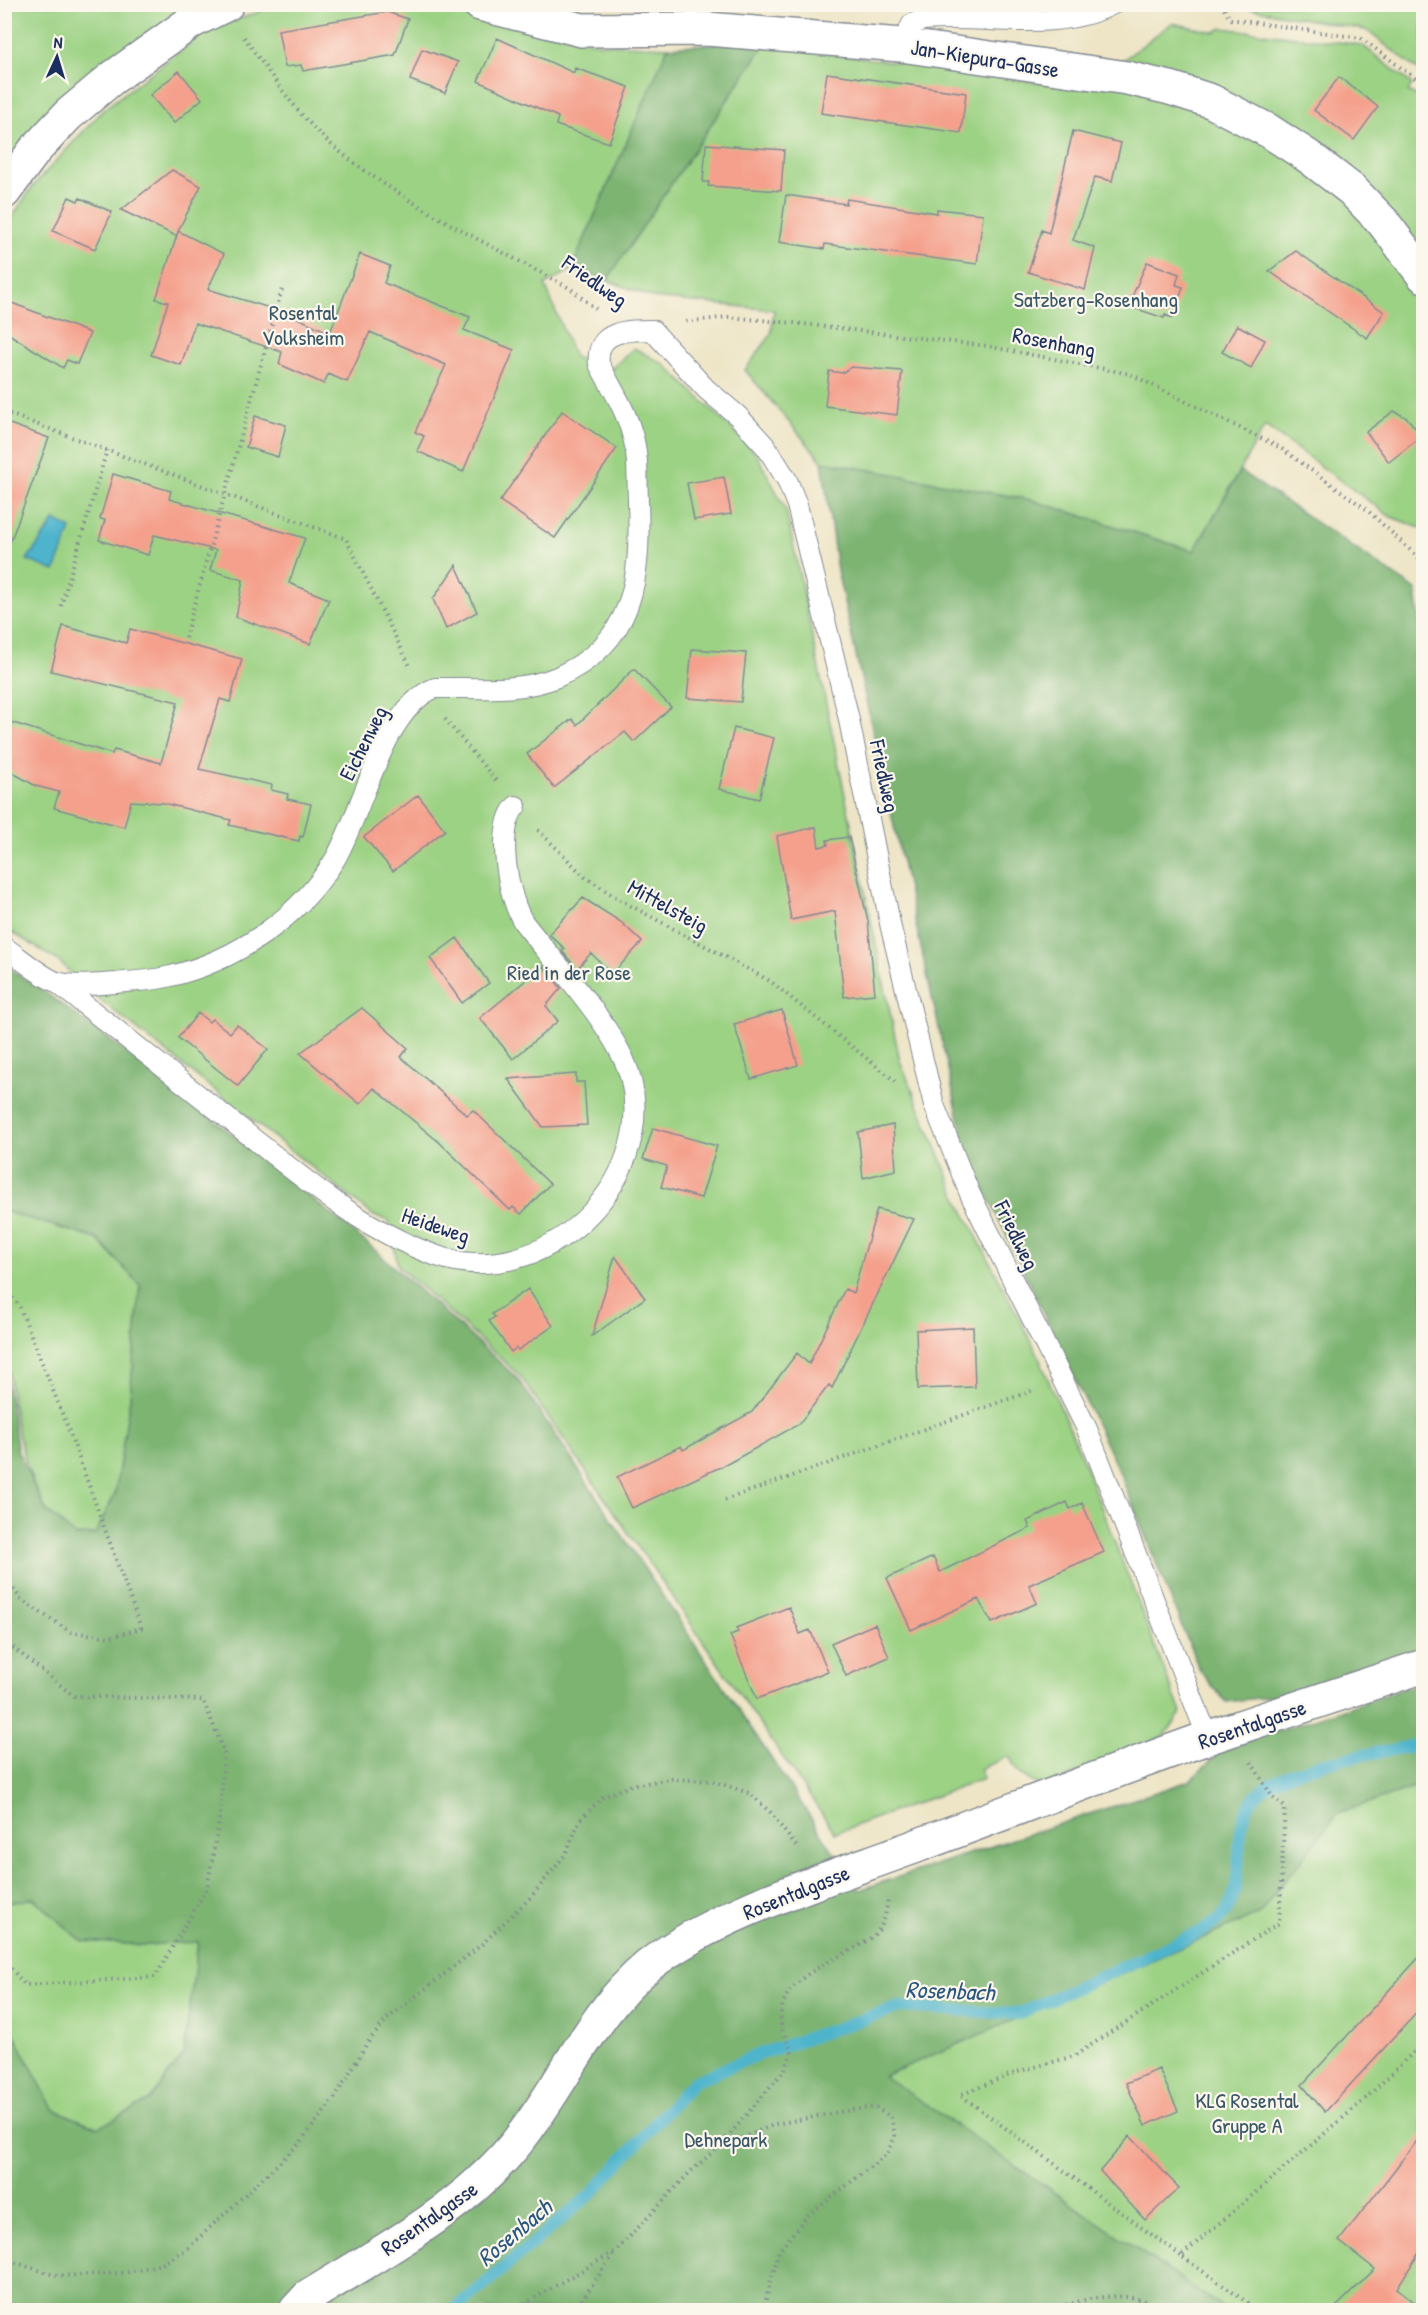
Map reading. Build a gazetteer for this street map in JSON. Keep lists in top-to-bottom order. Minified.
{"streets":{"street":["Jan-Kiepura-Gasse","Rosentalgasse"],"lane":["Friedlweg","Eichenweg","Heideweg"],"path":["Rosenhang","Mittelsteig"]},"crossings":[["Friedlweg","Mittelsteig"],["Friedlweg","Rosentalgasse"],["Eichenweg","Mittelsteig"],["Eichenweg","Heideweg"],["Mittelsteig","Heideweg"]],"water":["Rosenbach"],"parks":["Satzberg-Rosenhang","Rosental Volksheim","Ried in der Rose","KLG Rosental Gruppe A","Dehnepark"],"north":"top"}
